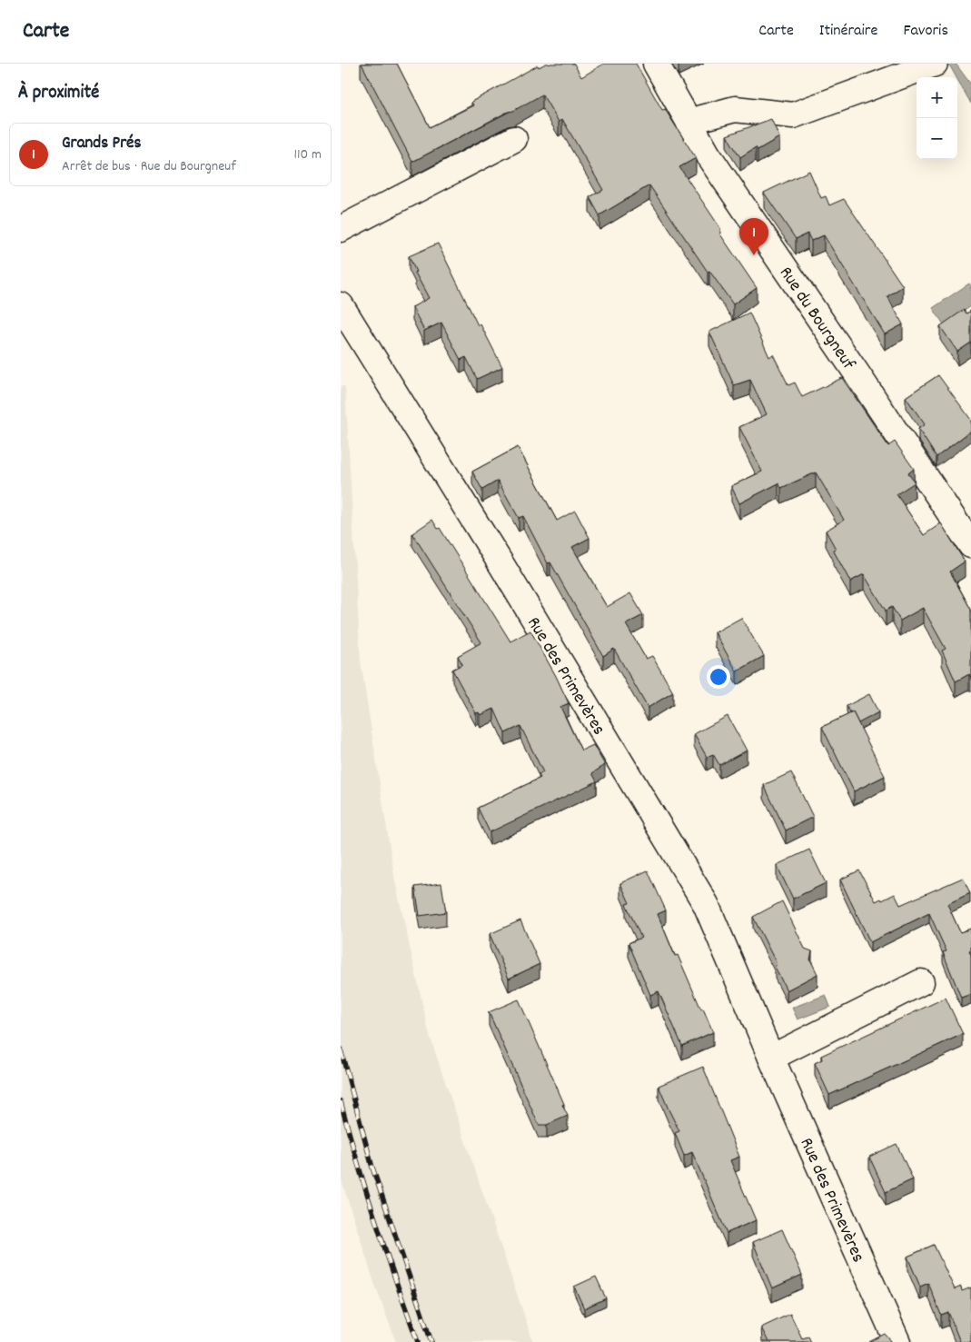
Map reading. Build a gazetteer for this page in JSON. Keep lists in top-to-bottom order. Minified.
{"streets":{"street":["Rue du Bourgneuf","Rue des Primevères"]},"page":{"header":"Carte","nav":["Carte","Itinéraire","Favoris"],"heading":"À proximité","map_buttons":["+","−"],"list":[{"mark":"1","name":"Grands Prés","note":"Arrêt de bus · Rue du Bourgneuf","value":"110 m"}],"pins":"1"}}
